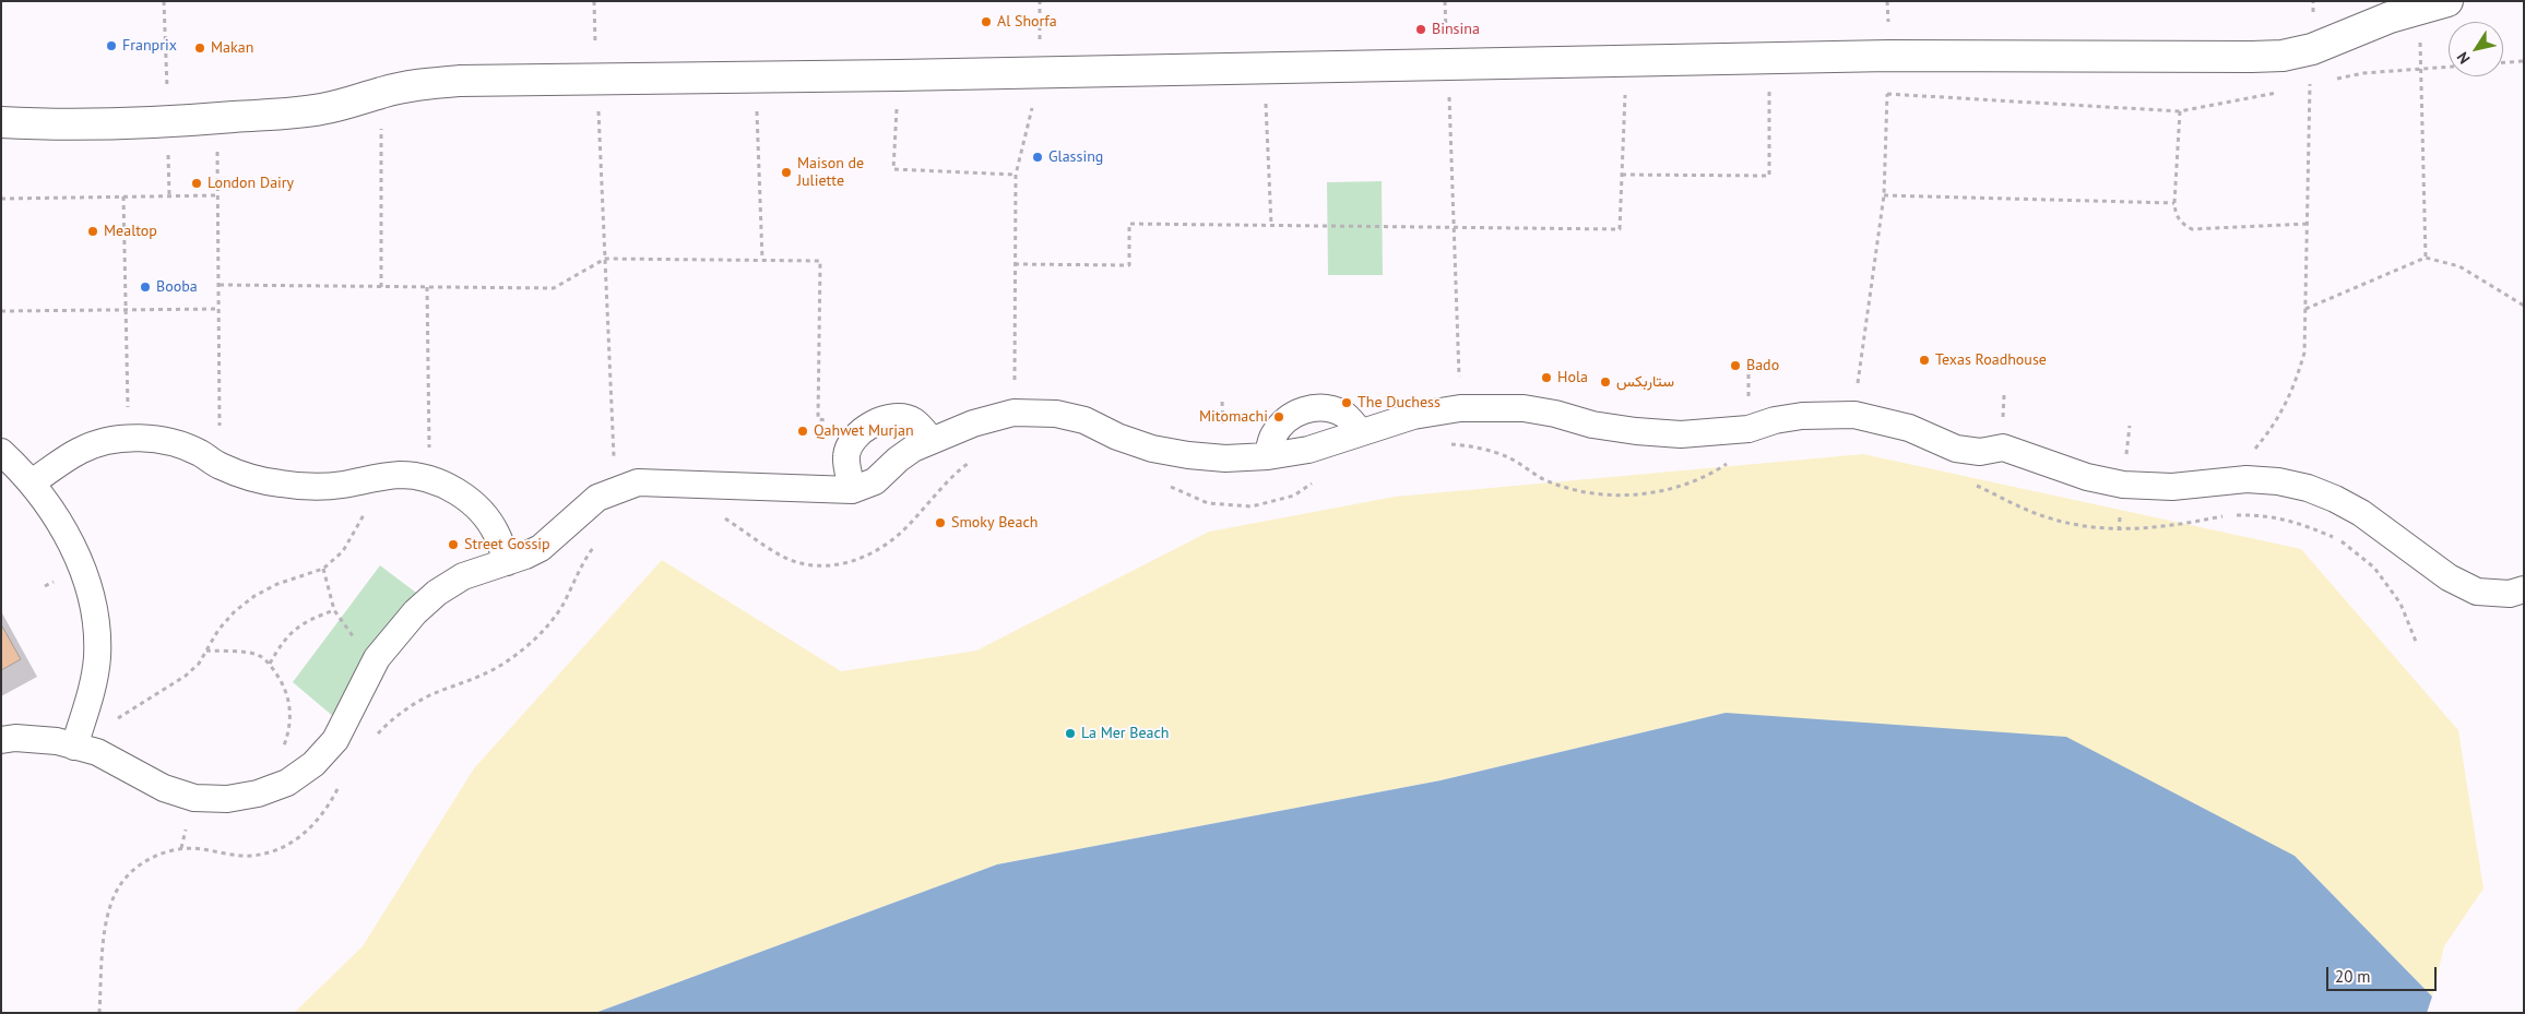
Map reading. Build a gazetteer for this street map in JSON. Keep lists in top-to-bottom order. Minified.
{"places":["Al Shorfa","Binsina","Franprix","Makan","Glassing","Maison de Juliette","London Dairy","Mealtop","Booba","Texas Roadhouse","Bado","Hola","ستاربكس","The Duchess","Mitomachi","Qahwet Murjan","Smoky Beach","Street Gossip","La Mer Beach"],"scale_bar":"20 m","north":"bottom left"}
